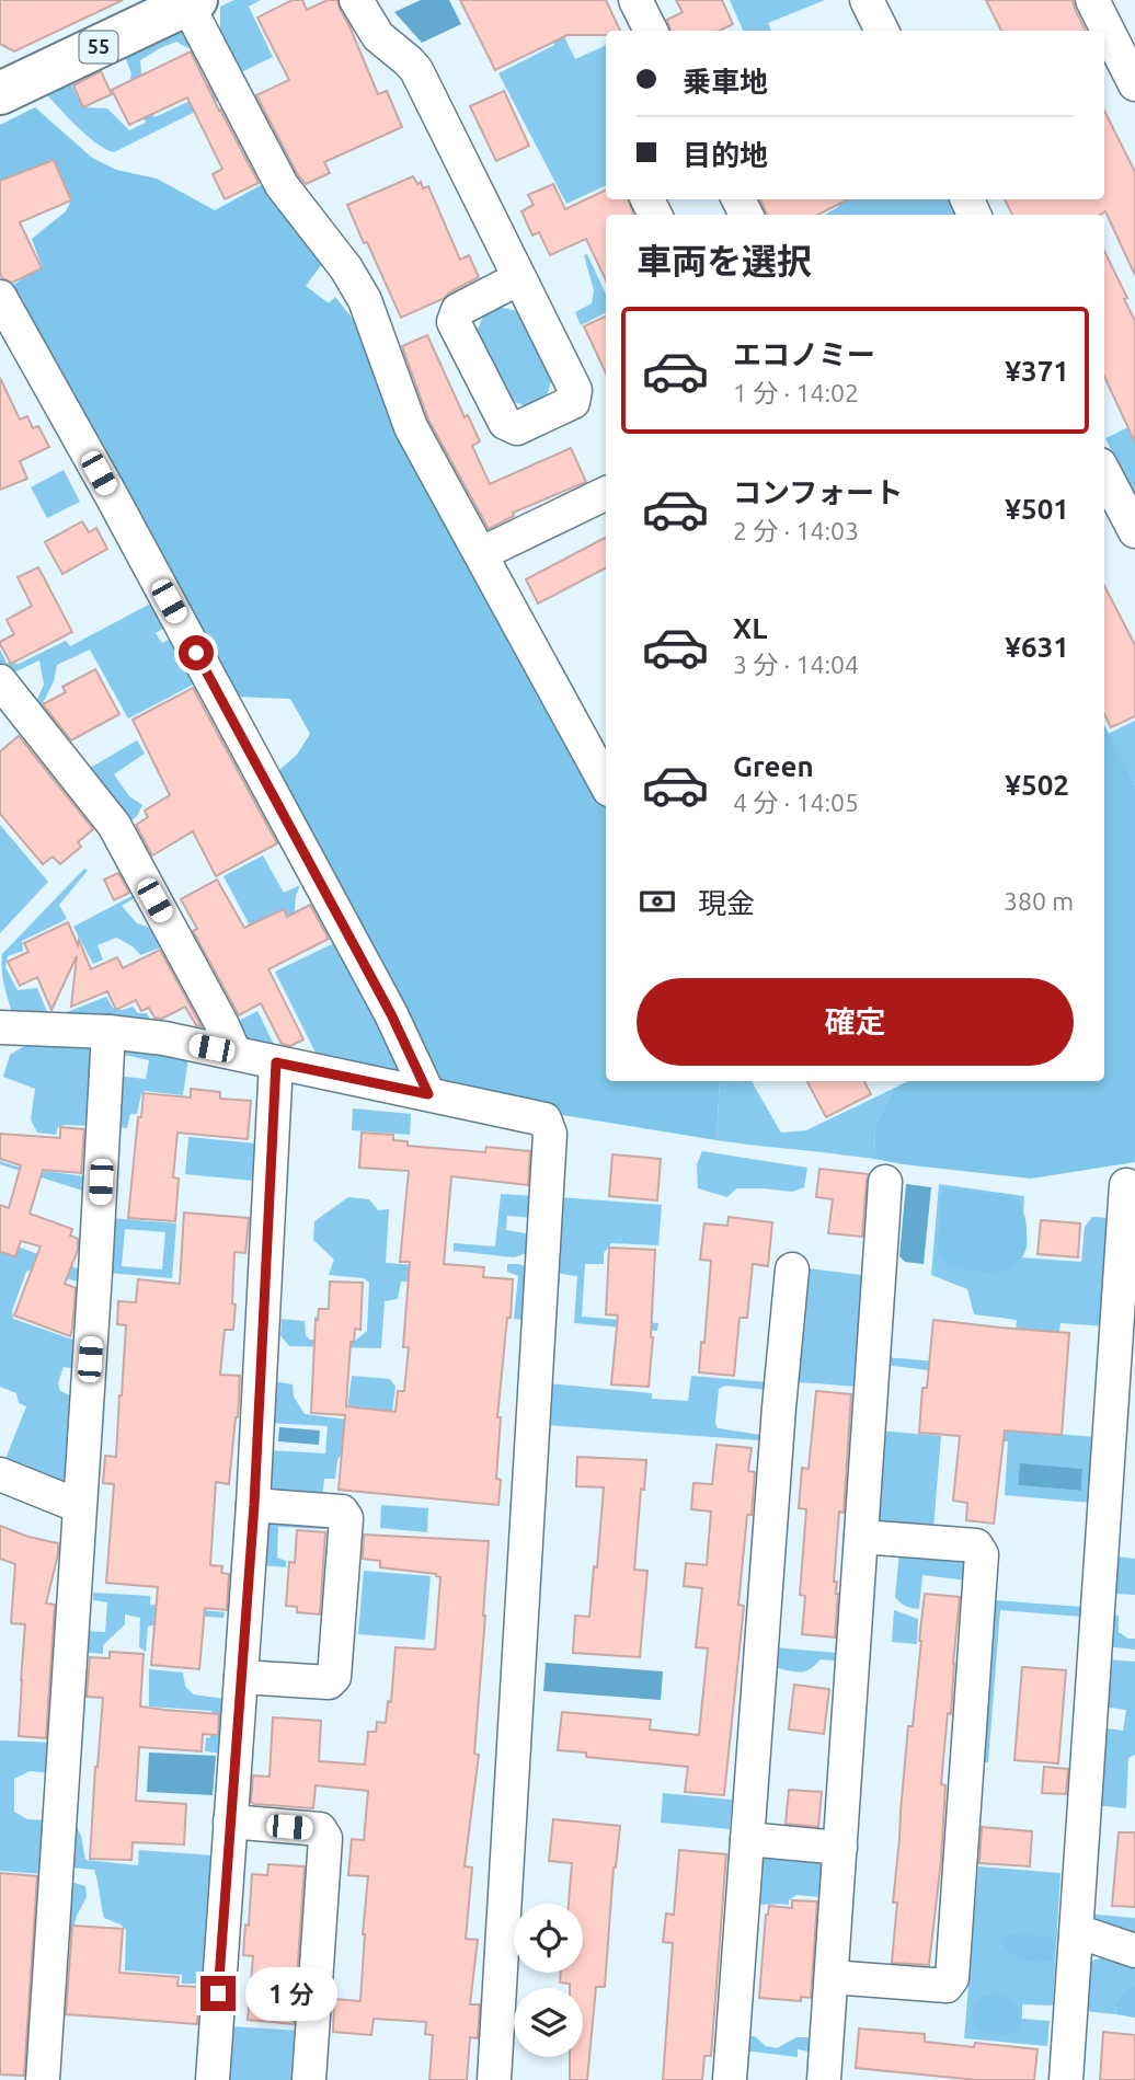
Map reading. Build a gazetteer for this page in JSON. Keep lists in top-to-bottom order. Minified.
{"streets":{"main road":["55"]},"page":{"banner":["乗車地","目的地"],"heading":"車両を選択","list":[{"name":"エコノミー","note":"1 分 · 14:02","value":"¥371"},{"name":"コンフォート","note":"2 分 · 14:03","value":"¥501"},{"name":"XL","note":"3 分 · 14:04","value":"¥631"},{"name":"Green","note":"4 分 · 14:05","value":"¥502"}],"pay":["現金","380 m"],"buttons":"確定","bubble":"1 分"}}
